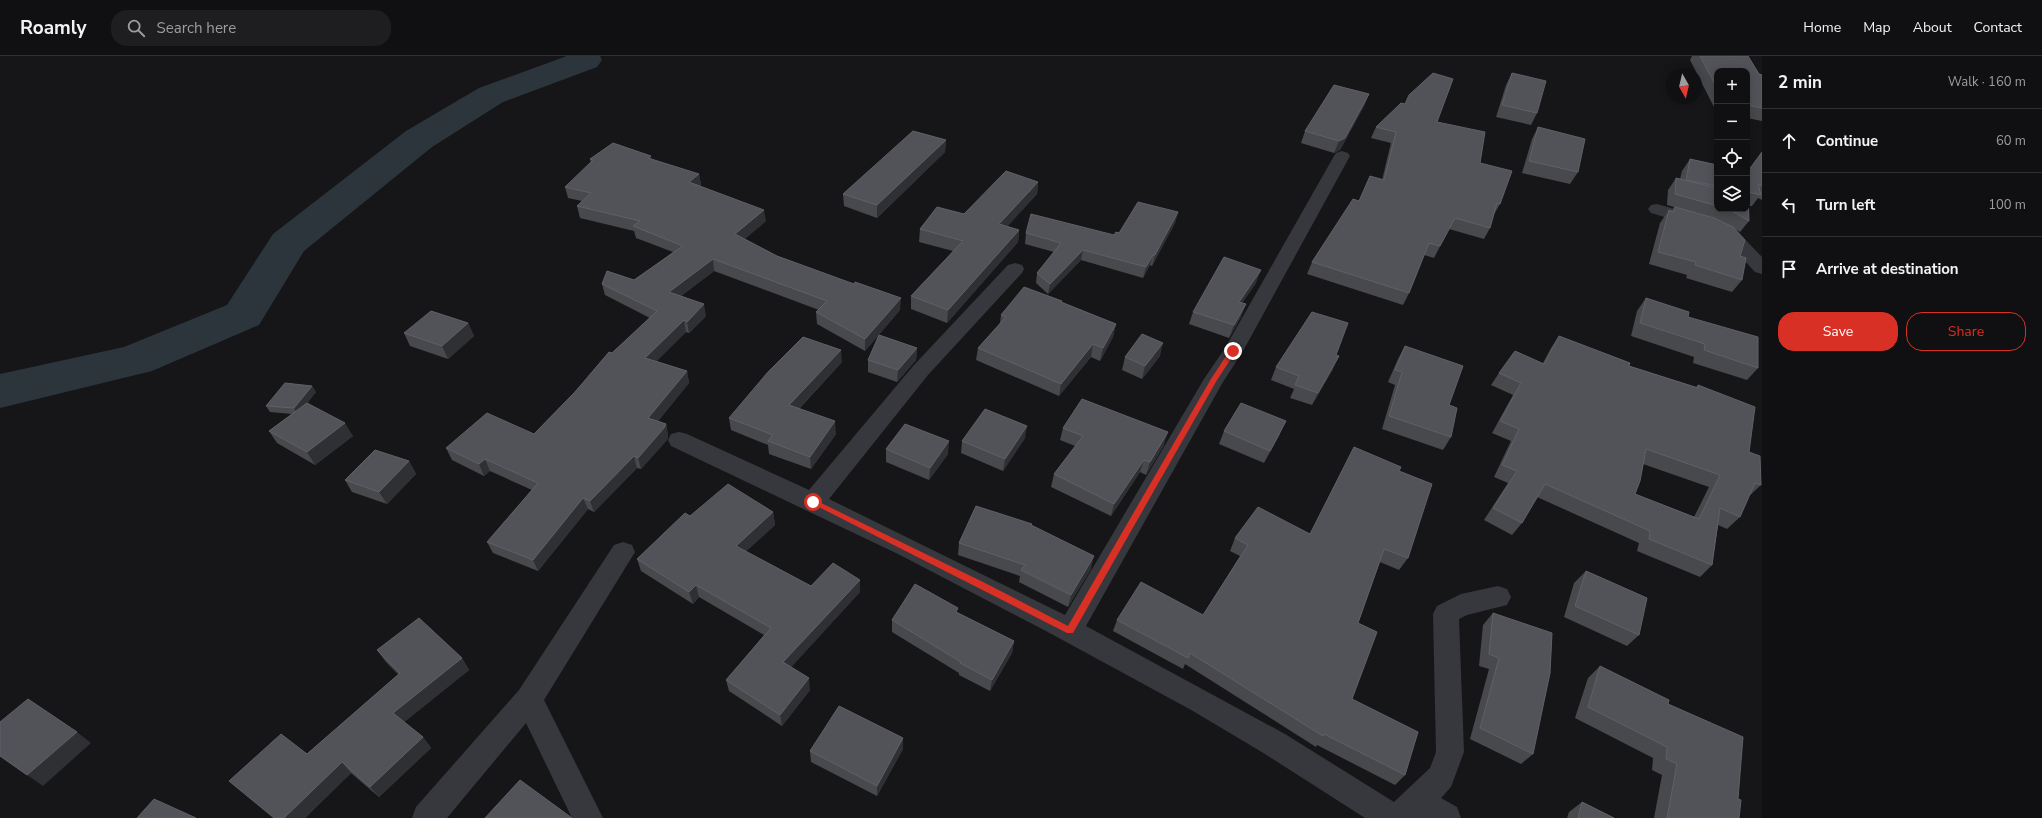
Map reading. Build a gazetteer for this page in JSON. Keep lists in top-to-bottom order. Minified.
{"north":"bottom","page":{"header":"Roamly","search":"Search here","nav":["Home","Map","About","Contact"],"heading":["2 min","Walk · 160 m"],"map_buttons":["+","−"],"list":[["Continue","60 m"],["Turn left","100 m"],"Arrive at destination"],"buttons":["Save","Share"]}}
